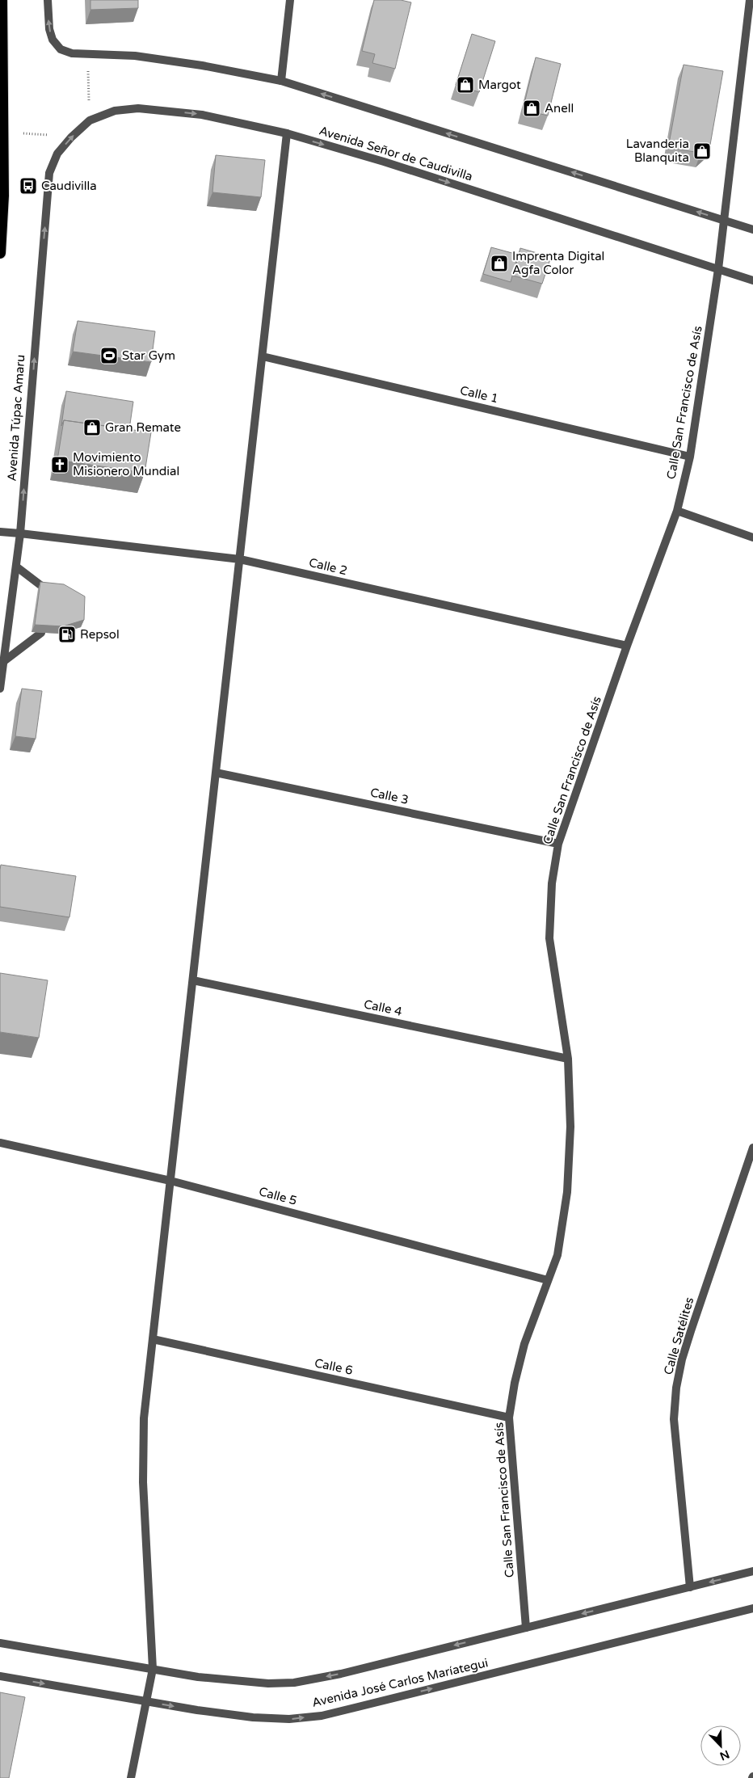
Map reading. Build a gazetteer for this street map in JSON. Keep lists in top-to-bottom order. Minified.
{"streets":{"street":["Avenida Señor de Caudivilla","Calle 1","Calle San Francisco de Asís","Avenida Túpac Amaru","Calle 2","Calle 3","Calle 4","Calle 5","Calle Satélites","Calle 6","Avenida José Carlos Maríategui"]},"crossings":[["Avenida Señor de Caudivilla","Calle San Francisco de Asís"],["Avenida Señor de Caudivilla","Avenida Túpac Amaru"],["Calle 1","Calle San Francisco de Asís"],["Calle San Francisco de Asís","Calle 2"],["Calle San Francisco de Asís","Calle 3"],["Calle San Francisco de Asís","Calle 4"],["Calle San Francisco de Asís","Calle 5"],["Calle San Francisco de Asís","Calle 6"],["Calle San Francisco de Asís","Avenida José Carlos Maríategui"],["Avenida Túpac Amaru","Calle 2"],["Calle Satélites","Avenida José Carlos Maríategui"]],"one_way":["Avenida Túpac Amaru"],"places":{"shop":["Margot","Anell","Lavanderia Blanquita","Imprenta Digital Agfa Color","Gran Remate"],"bus stop":["Caudivilla"],"sports":["Star Gym"],"church":["Movimiento Misionero Mundial"],"fuel station":["Repsol"]},"north":"bottom right"}
